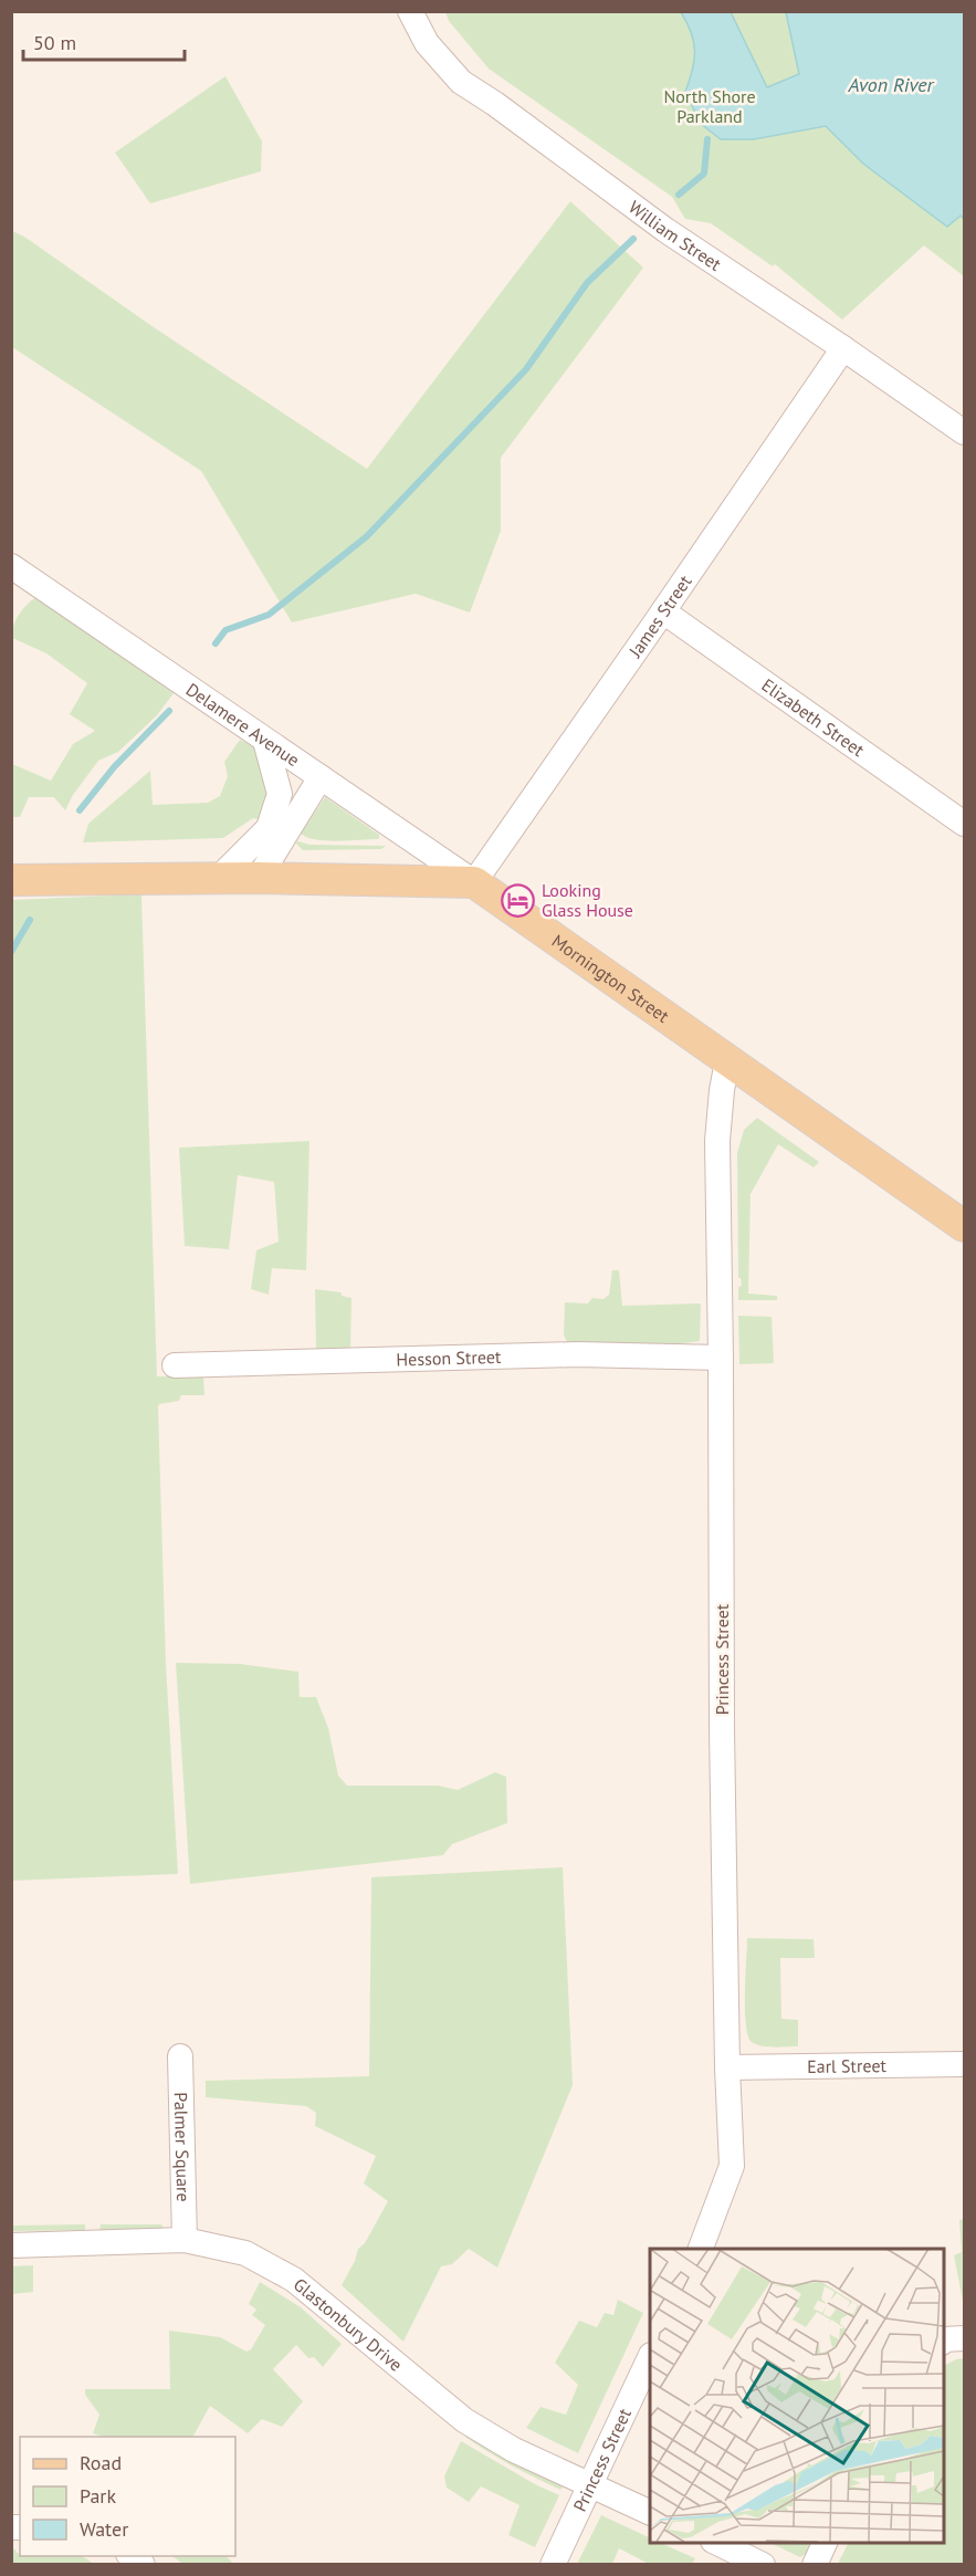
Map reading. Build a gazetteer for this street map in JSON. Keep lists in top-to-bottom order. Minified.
{"streets":{"main road":["Mornington Street"],"street":["William Street","James Street","Elizabeth Street","Delamere Avenue","Hesson Street","Princess Street","Earl Street","Palmer Square","Glastonbury Drive"]},"crossings":[["William Street","James Street"],["James Street","Elizabeth Street"],["James Street","Delamere Avenue"],["James Street","Mornington Street"],["Delamere Avenue","Mornington Street"],["Mornington Street","Princess Street"],["Hesson Street","Princess Street"],["Princess Street","Earl Street"],["Princess Street","Glastonbury Drive"],["Palmer Square","Glastonbury Drive"]],"water":["Avon River"],"parks":["North Shore Parkland"],"places":{"hotel":["Looking Glass House"]},"legend":["Road","Park","Water"],"scale_bar":"50 m"}
